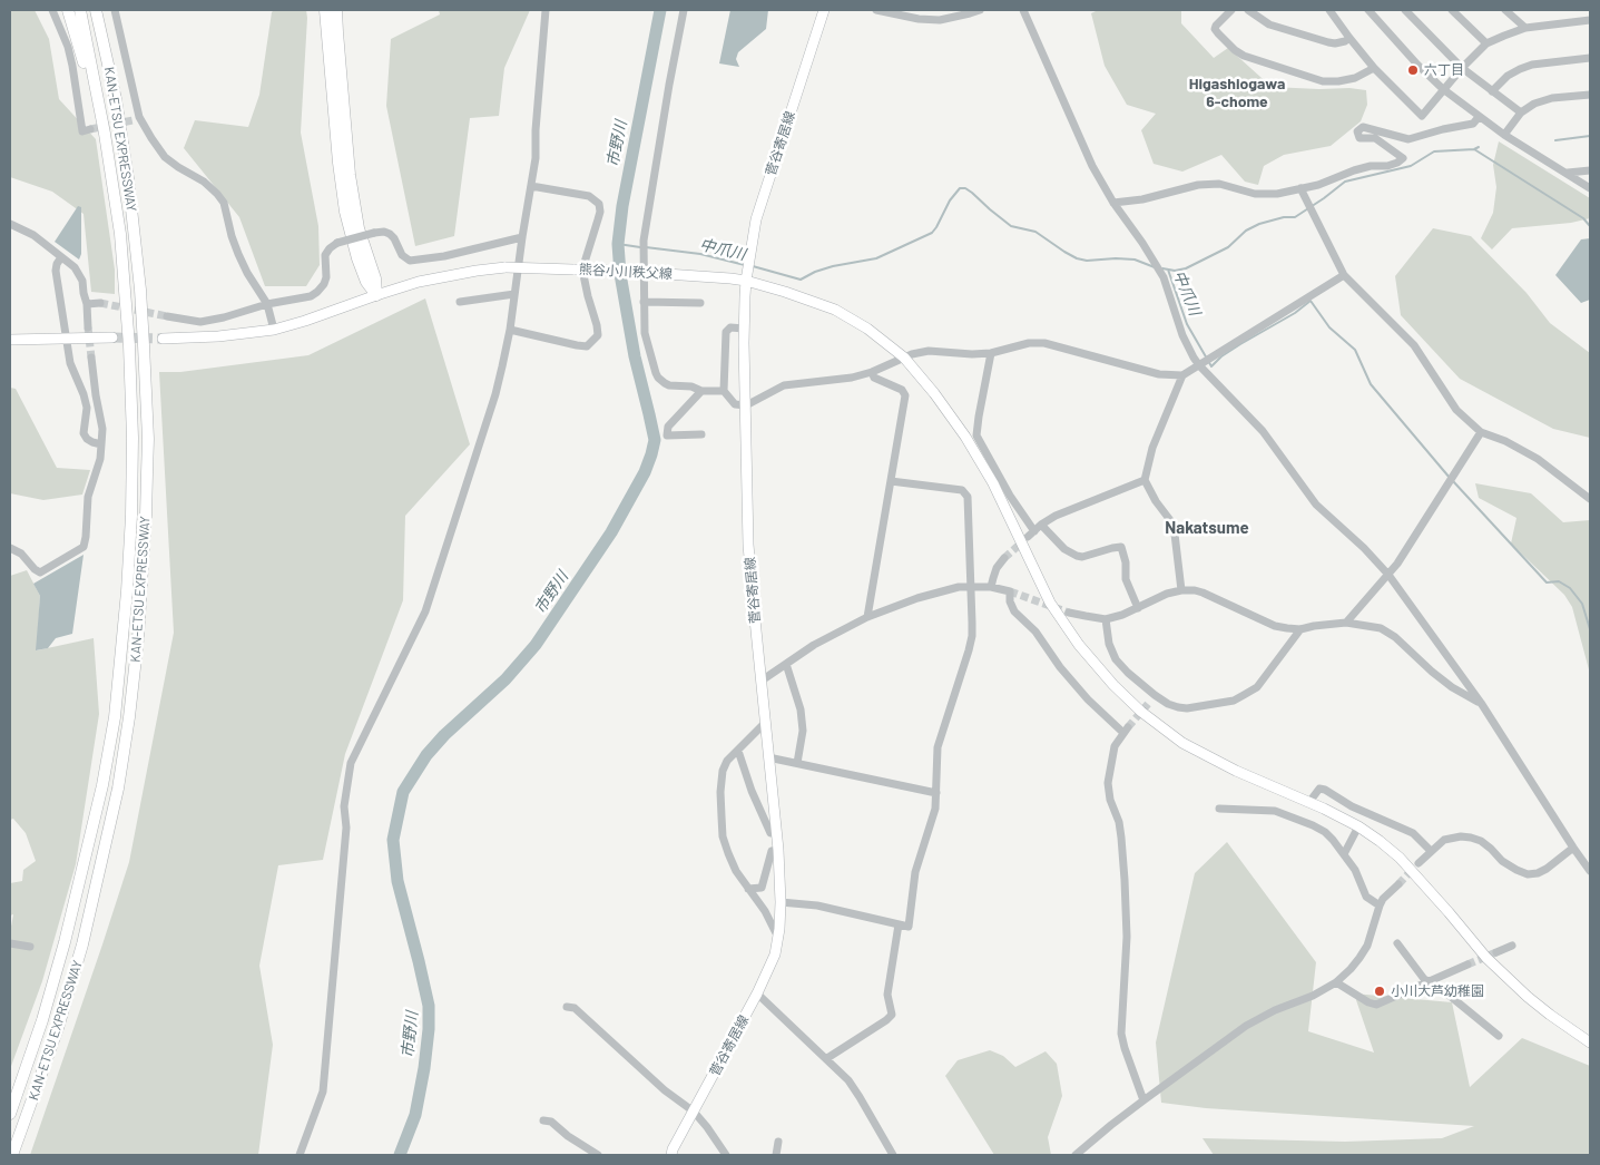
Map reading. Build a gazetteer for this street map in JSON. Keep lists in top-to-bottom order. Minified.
{"streets":{"highway":["KAN-ETSU EXPRESSWAY"],"main road":["菅谷寄居線","熊谷小川秩父線"]},"crossings":[["菅谷寄居線","熊谷小川秩父線"]],"districts":["Higashiogawa 6-chome","Nakatsume"],"water":["市野川","中爪川"],"places":["六丁目","小川大芦幼稚園"]}
